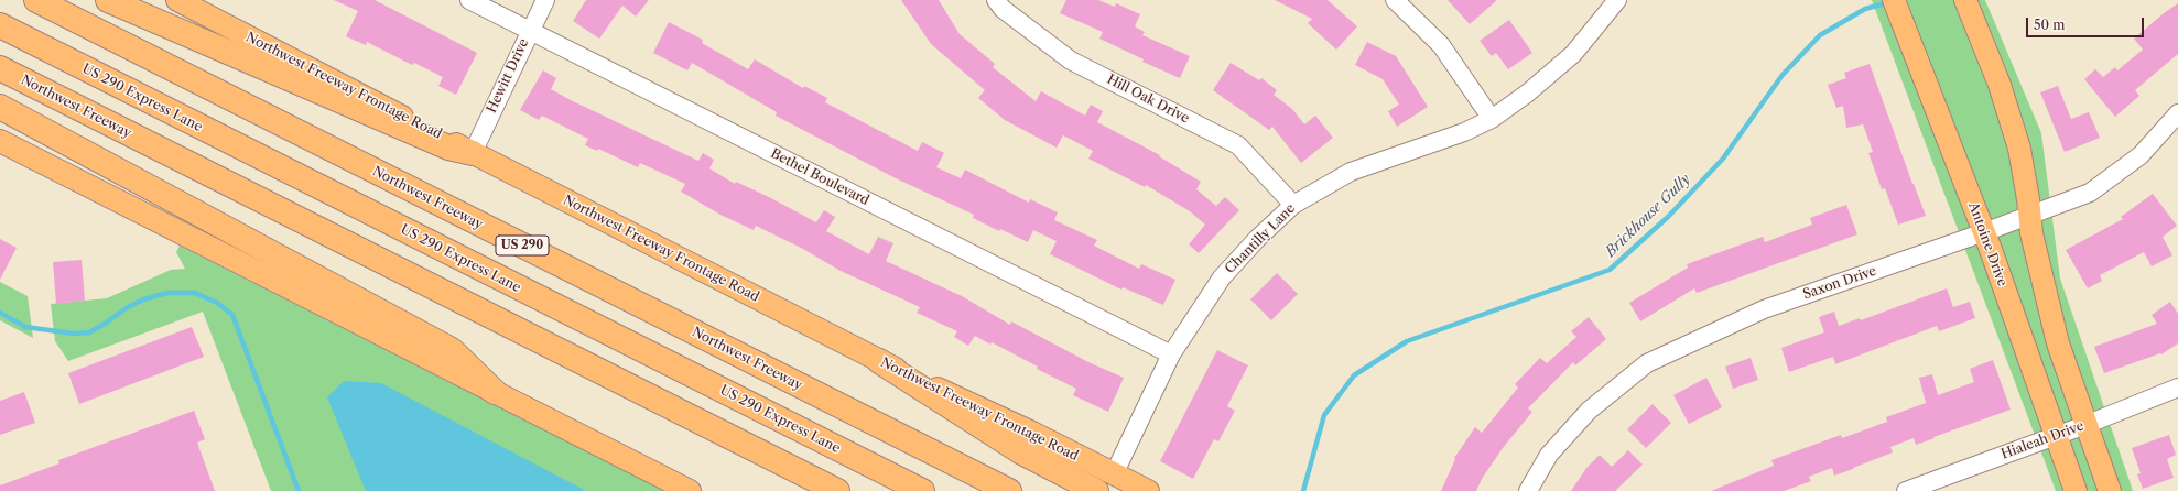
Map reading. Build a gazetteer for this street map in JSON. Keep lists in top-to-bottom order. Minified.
{"streets":{"highway":["US 290 Express Lane","Northwest Freeway","US 290"],"main road":["Northwest Freeway Frontage Road","Antoine Drive"],"street":["Hewitt Drive","Hill Oak Drive","Bethel Boulevard","Chantilly Lane","Saxon Drive","Hialeah Drive"]},"crossings":[["Hewitt Drive","Northwest Freeway Frontage Road"],["Hewitt Drive","Bethel Boulevard"],["Northwest Freeway Frontage Road","Chantilly Lane"],["Hill Oak Drive","Chantilly Lane"],["Bethel Boulevard","Chantilly Lane"],["Antoine Drive","Saxon Drive"],["Antoine Drive","Hialeah Drive"]],"water":["Brickhouse Gully"],"scale_bar":"50 m"}
